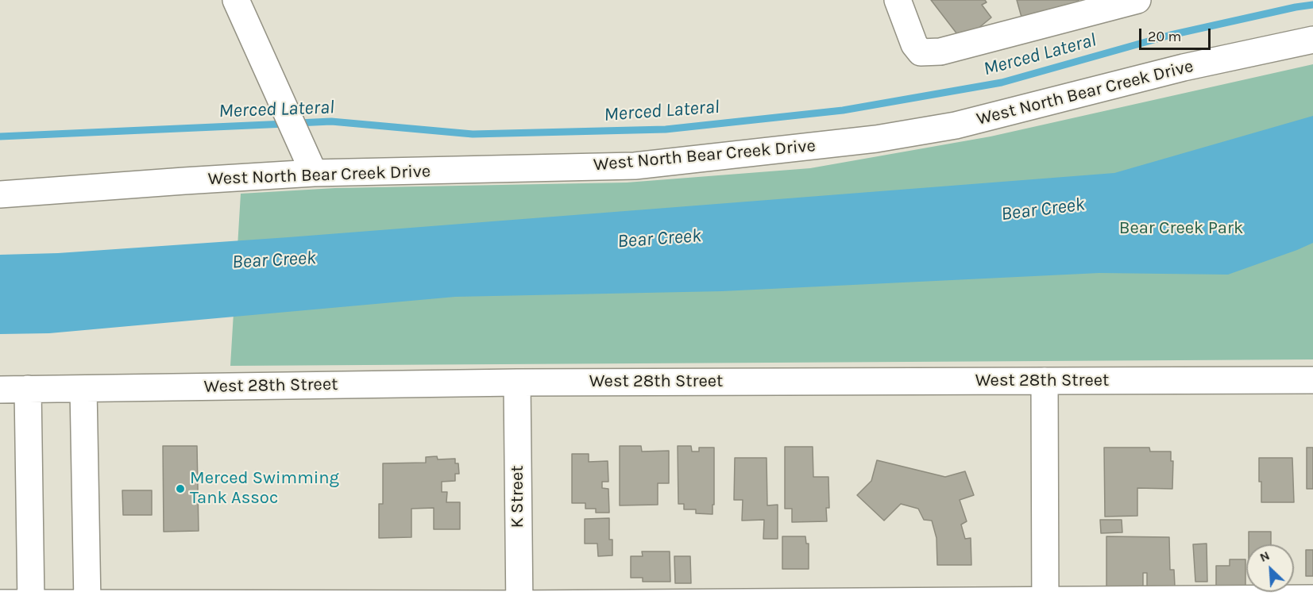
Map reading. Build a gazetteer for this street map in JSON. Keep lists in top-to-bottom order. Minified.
{"streets":{"street":["West North Bear Creek Drive","West 28th Street","K Street"]},"crossings":[["West 28th Street","K Street"]],"water":["Merced Lateral","Bear Creek"],"parks":["Bear Creek Park"],"places":["Merced Swimming Tank Assoc"],"scale_bar":"20 m","north":"top left"}
